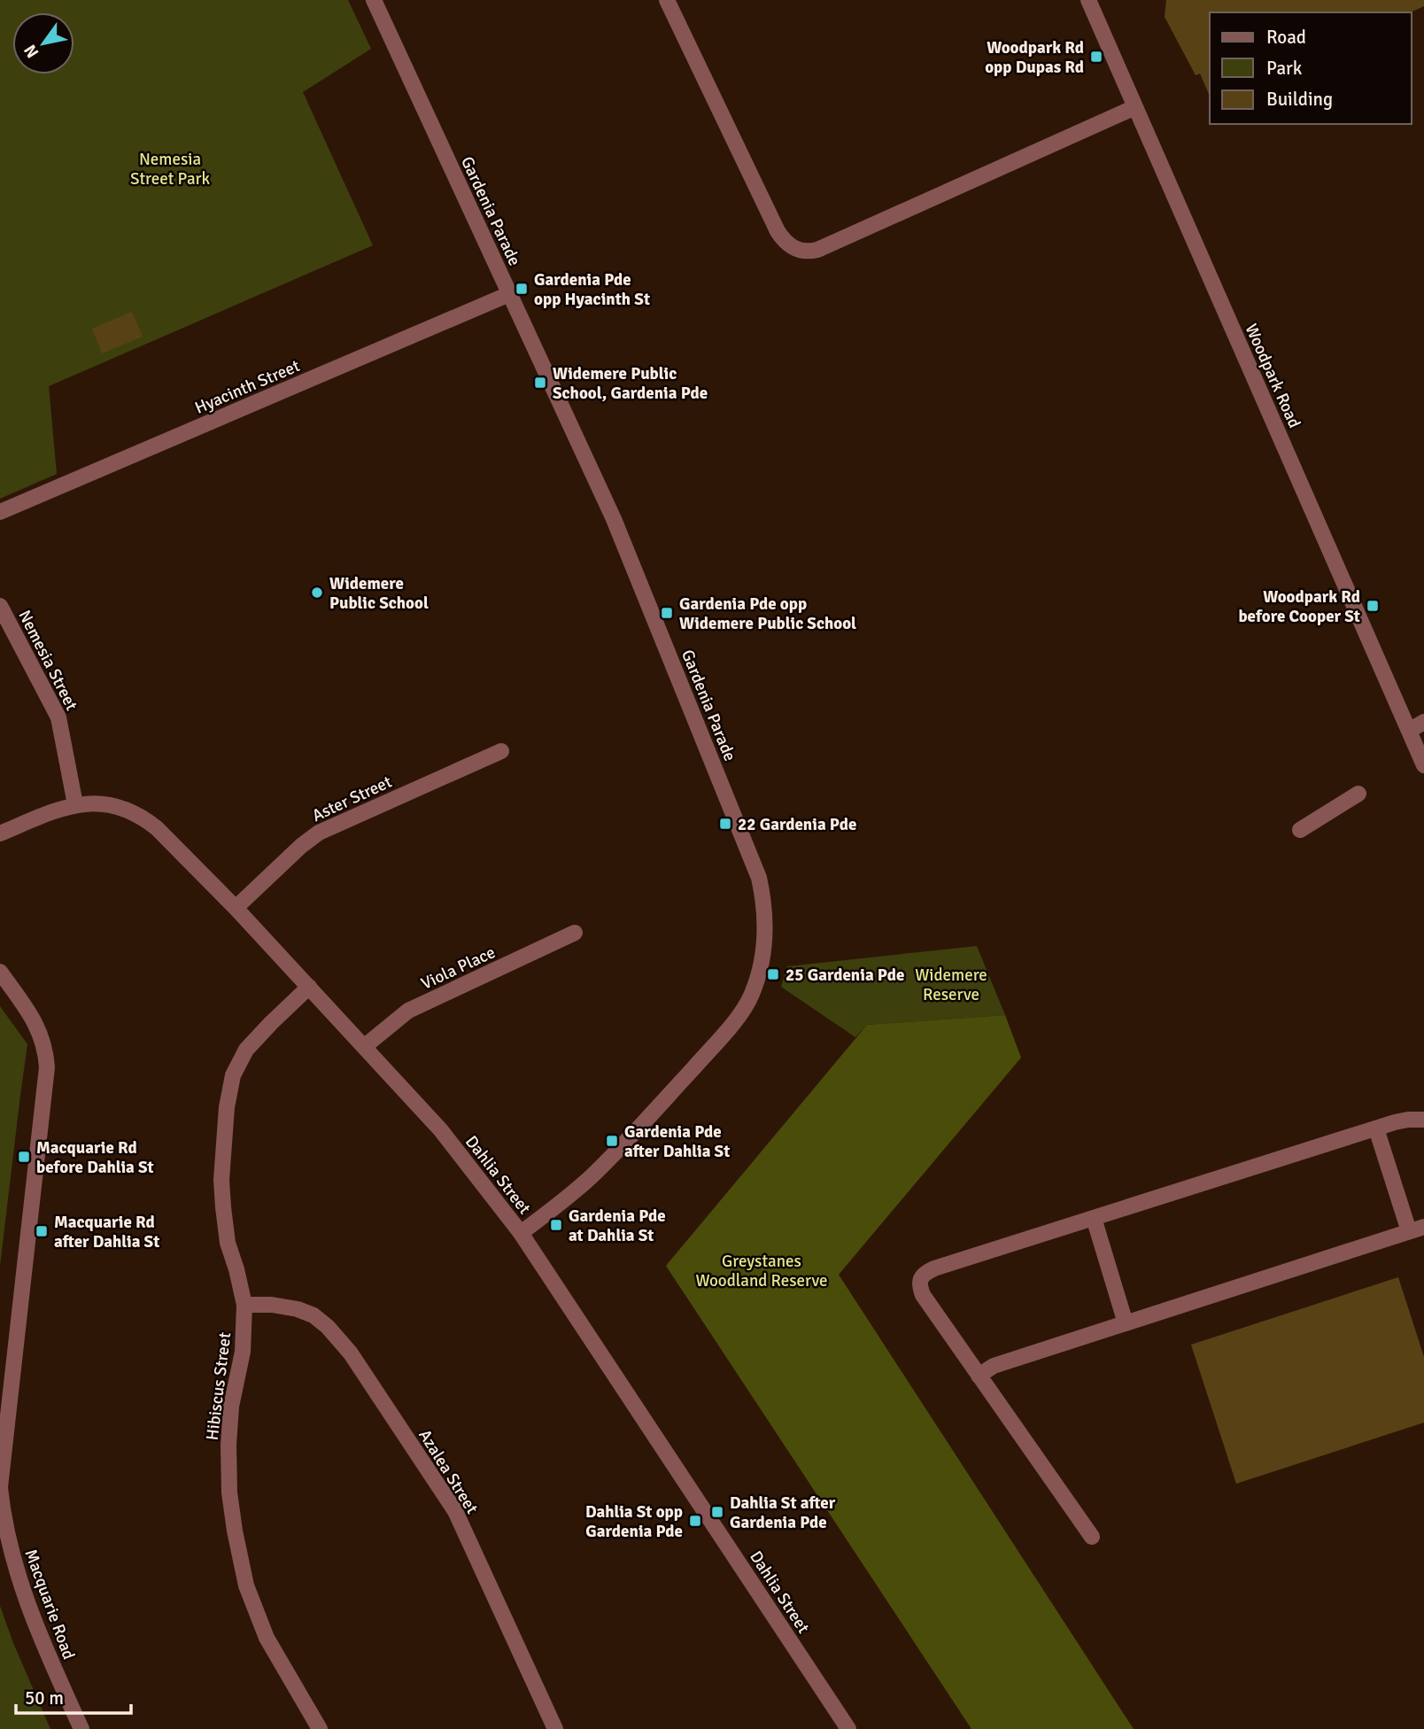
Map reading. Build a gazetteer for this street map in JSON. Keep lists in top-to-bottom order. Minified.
{"streets":{"street":["Gardenia Parade","Woodpark Road","Hyacinth Street","Nemesia Street","Aster Street","Viola Place","Dahlia Street","Hibiscus Street","Azalea Street","Macquarie Road"]},"crossings":[["Gardenia Parade","Hyacinth Street"],["Gardenia Parade","Dahlia Street"],["Nemesia Street","Dahlia Street"],["Aster Street","Dahlia Street"],["Viola Place","Dahlia Street"],["Dahlia Street","Hibiscus Street"],["Hibiscus Street","Azalea Street"]],"parks":["Nemesia Street Park","Widemere Reserve","Greystanes Woodland Reserve"],"places":{"transit":["Woodpark Rd opp Dupas Rd","Gardenia Pde opp Hyacinth St","Widemere Public School, Gardenia Pde","Woodpark Rd before Cooper St","Gardenia Pde opp Widemere Public School","22 Gardenia Pde","25 Gardenia Pde","Gardenia Pde after Dahlia St","Macquarie Rd before Dahlia St","Gardenia Pde at Dahlia St","Macquarie Rd after Dahlia St","Dahlia St after Gardenia Pde","Dahlia St opp Gardenia Pde"],"other":["Widemere Public School"]},"legend":["Road","Park","Building"],"scale_bar":"50 m","north":"bottom left"}
